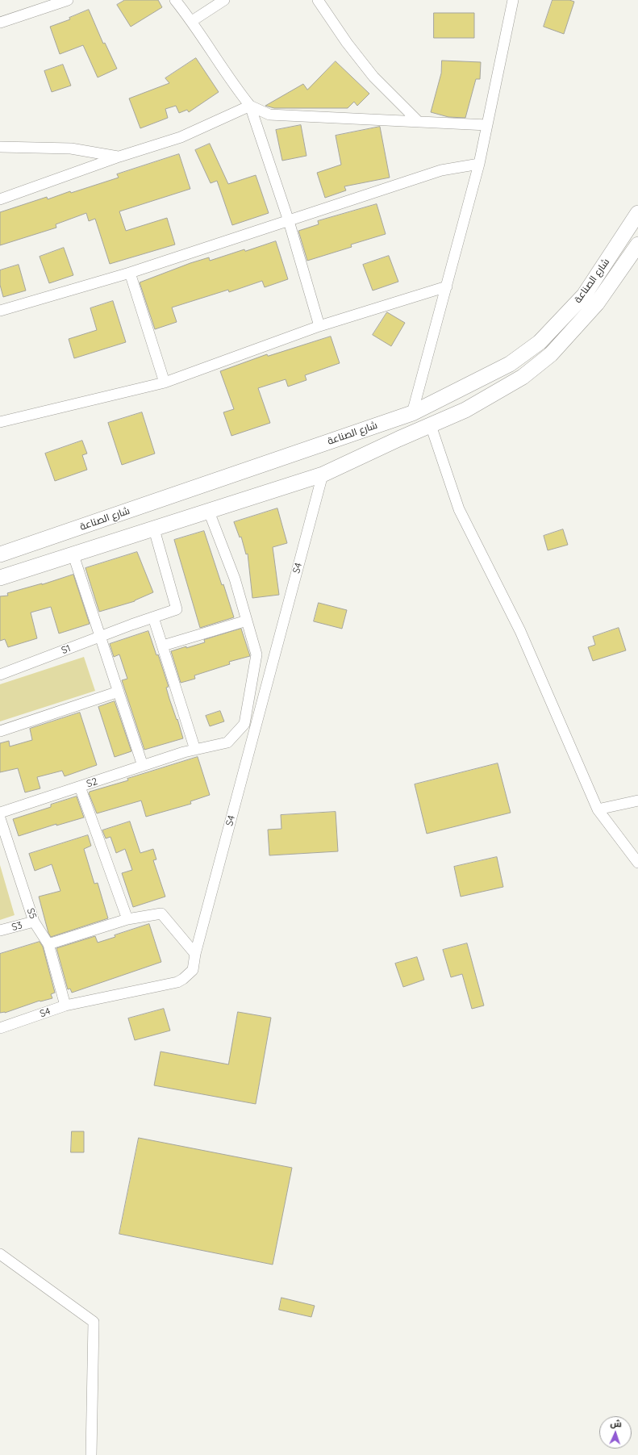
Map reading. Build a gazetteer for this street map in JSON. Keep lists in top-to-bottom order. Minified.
{"streets":{"main road":["شارع الصناعة"],"street":["S4","S1","S2","S5","S3"]},"crossings":[["شارع الصناعة","S4"],["شارع الصناعة","S1"],["شارع الصناعة","S2"],["S4","S5"],["S5","S3"]],"north":"top"}
